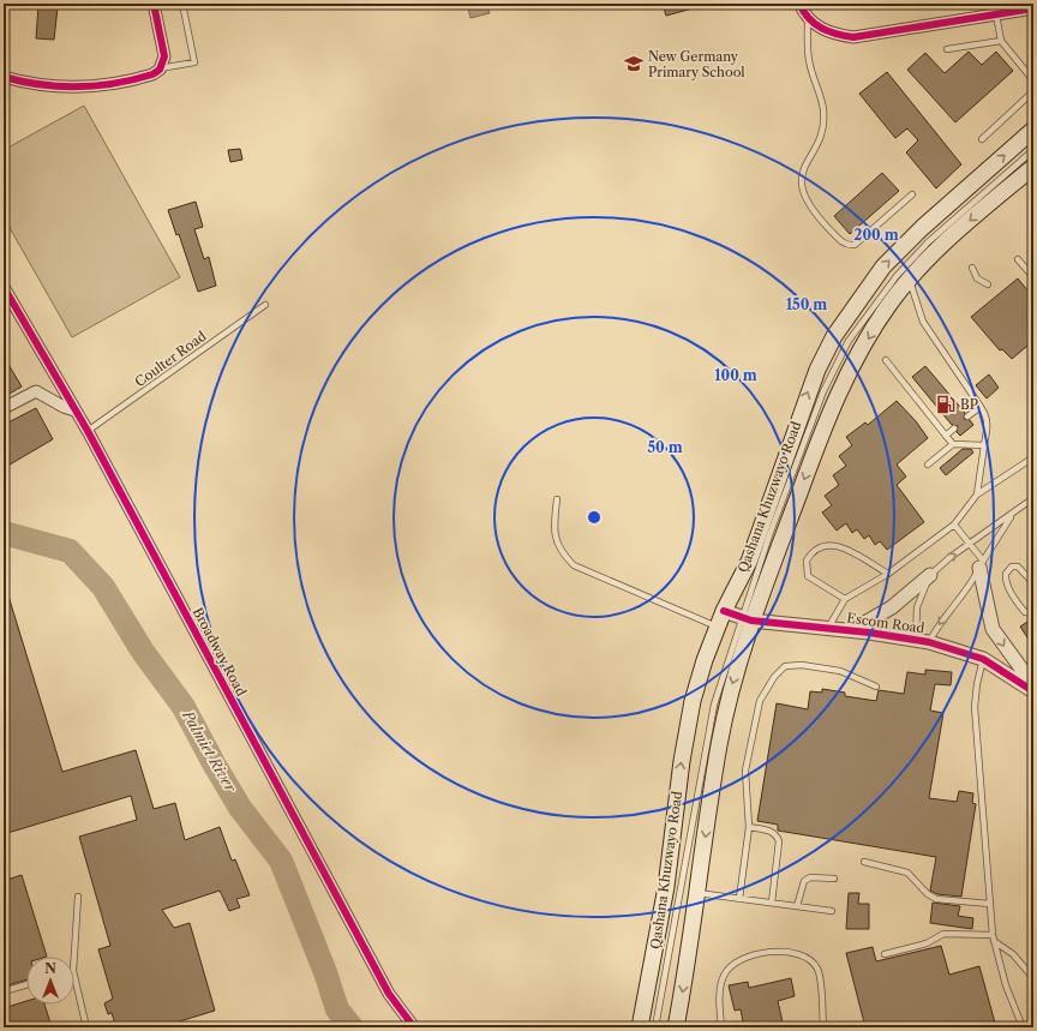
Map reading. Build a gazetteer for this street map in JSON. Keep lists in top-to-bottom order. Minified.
{"streets":{"main road":["Qashana Khuzwayo Road"],"street":["Escom Road","Broadway Road"],"lane":["Coulter Road"]},"crossings":[["Coulter Road","Broadway Road"],["Qashana Khuzwayo Road","Escom Road"]],"water":["Palmiet River"],"places":{"school or university":["New Germany Primary School"],"fuel station":["BP"]},"north":"top","rings":["200 m","150 m","100 m","50 m"]}
